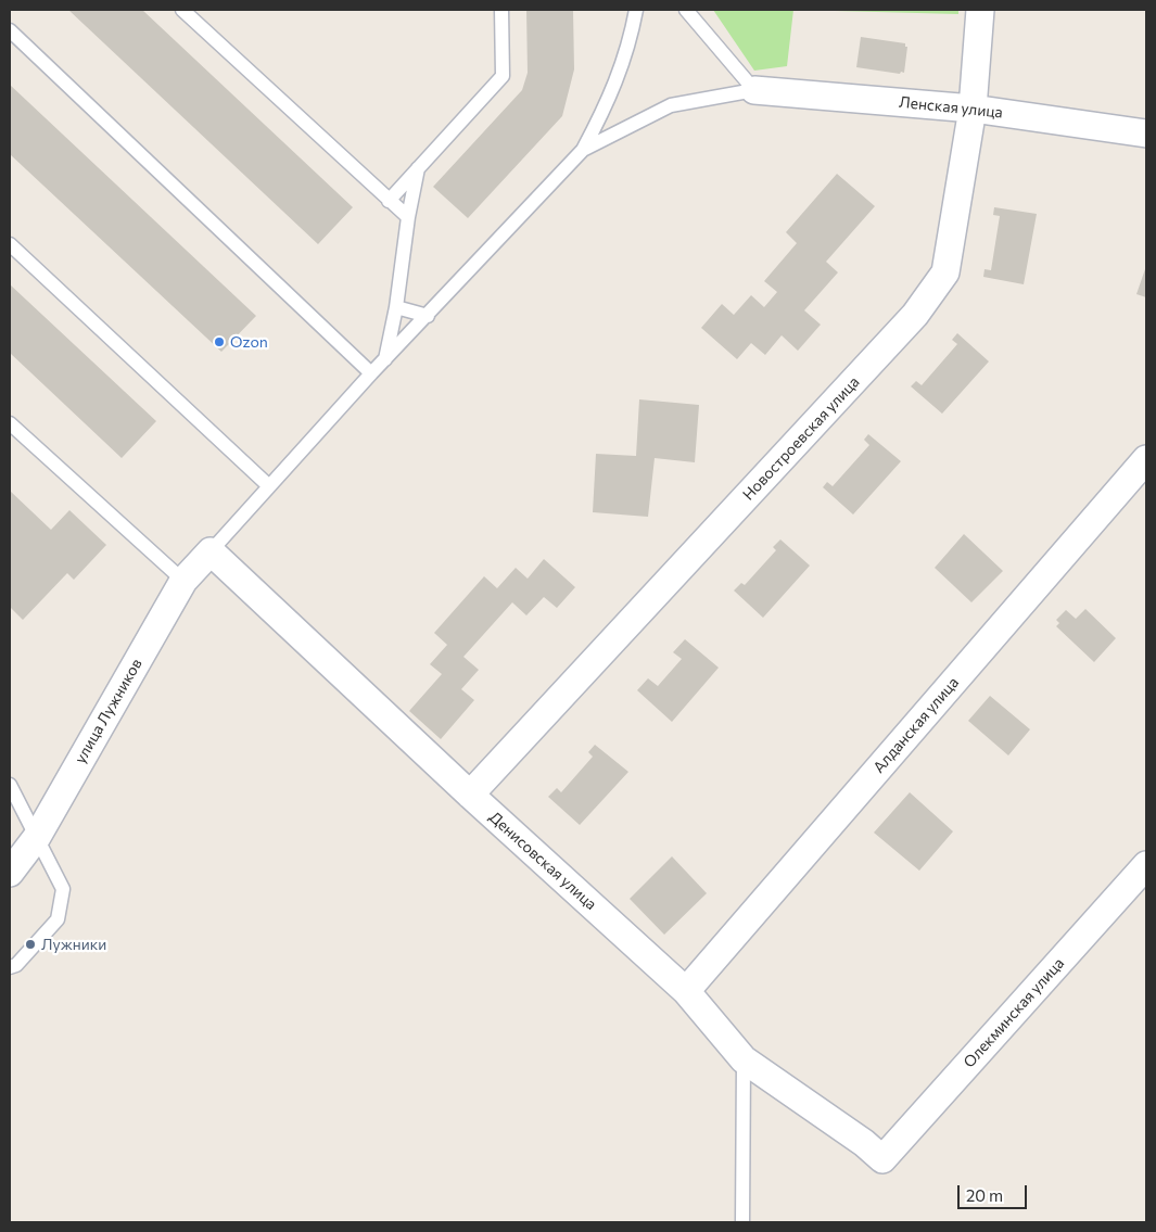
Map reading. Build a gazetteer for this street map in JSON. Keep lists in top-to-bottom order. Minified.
{"streets":{"street":["Ленская улица","Новостроевская улица","улица Лужников","Алданская улица","Денисовская улица","Олекминская улица"]},"crossings":[["Ленская улица","Новостроевская улица"],["Новостроевская улица","Денисовская улица"],["улица Лужников","Денисовская улица"],["Алданская улица","Денисовская улица"],["Денисовская улица","Олекминская улица"]],"places":["Ozon","Лужники"],"scale_bar":"20 m"}
